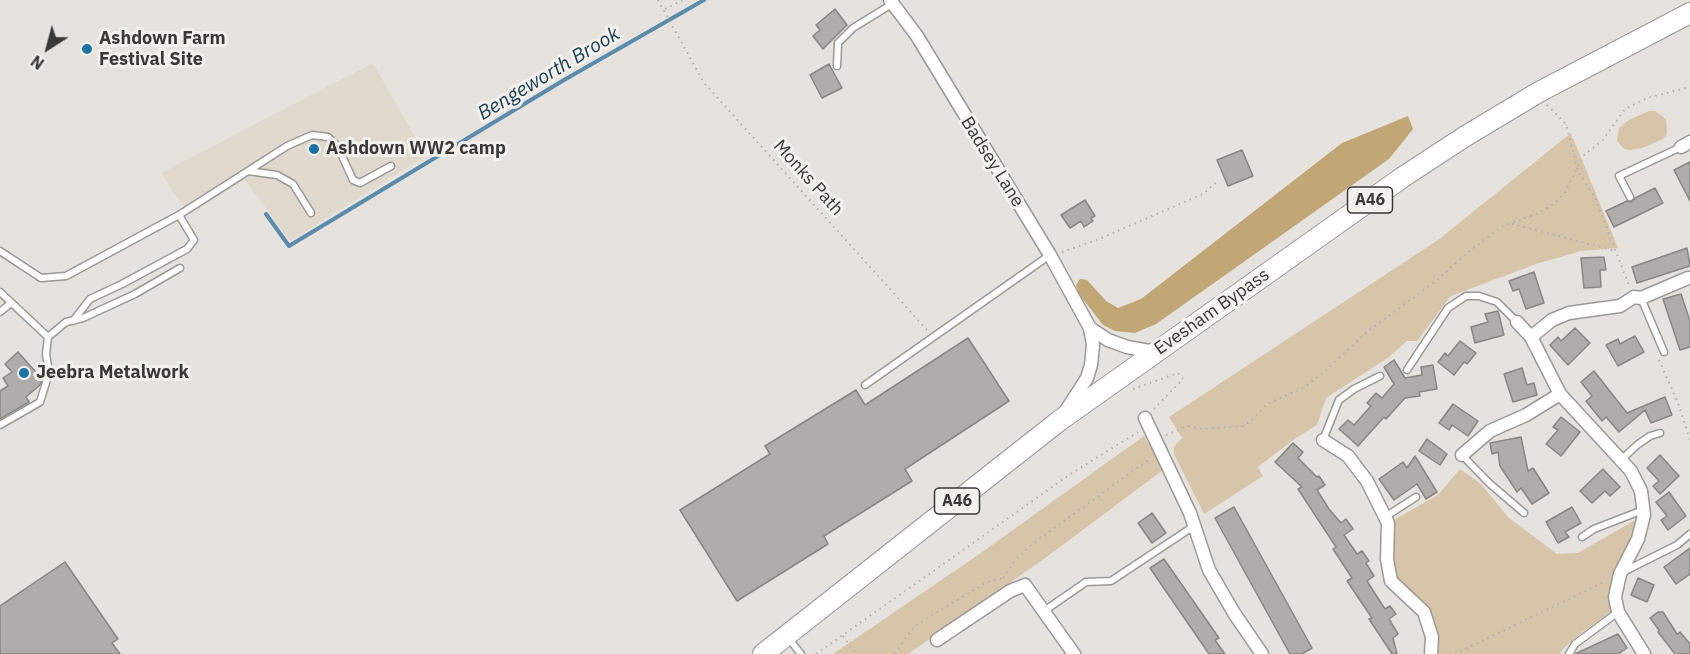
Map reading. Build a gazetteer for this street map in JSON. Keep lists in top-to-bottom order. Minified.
{"streets":{"highway":["A46","Evesham Bypass"],"street":["Badsey Lane"],"path":["Monks Path"]},"crossings":[["Badsey Lane","Evesham Bypass"]],"water":["Bengeworth Brook"],"places":["Ashdown Farm Festival Site","Ashdown WW2 camp","Jeebra Metalwork"],"north":"bottom left"}
